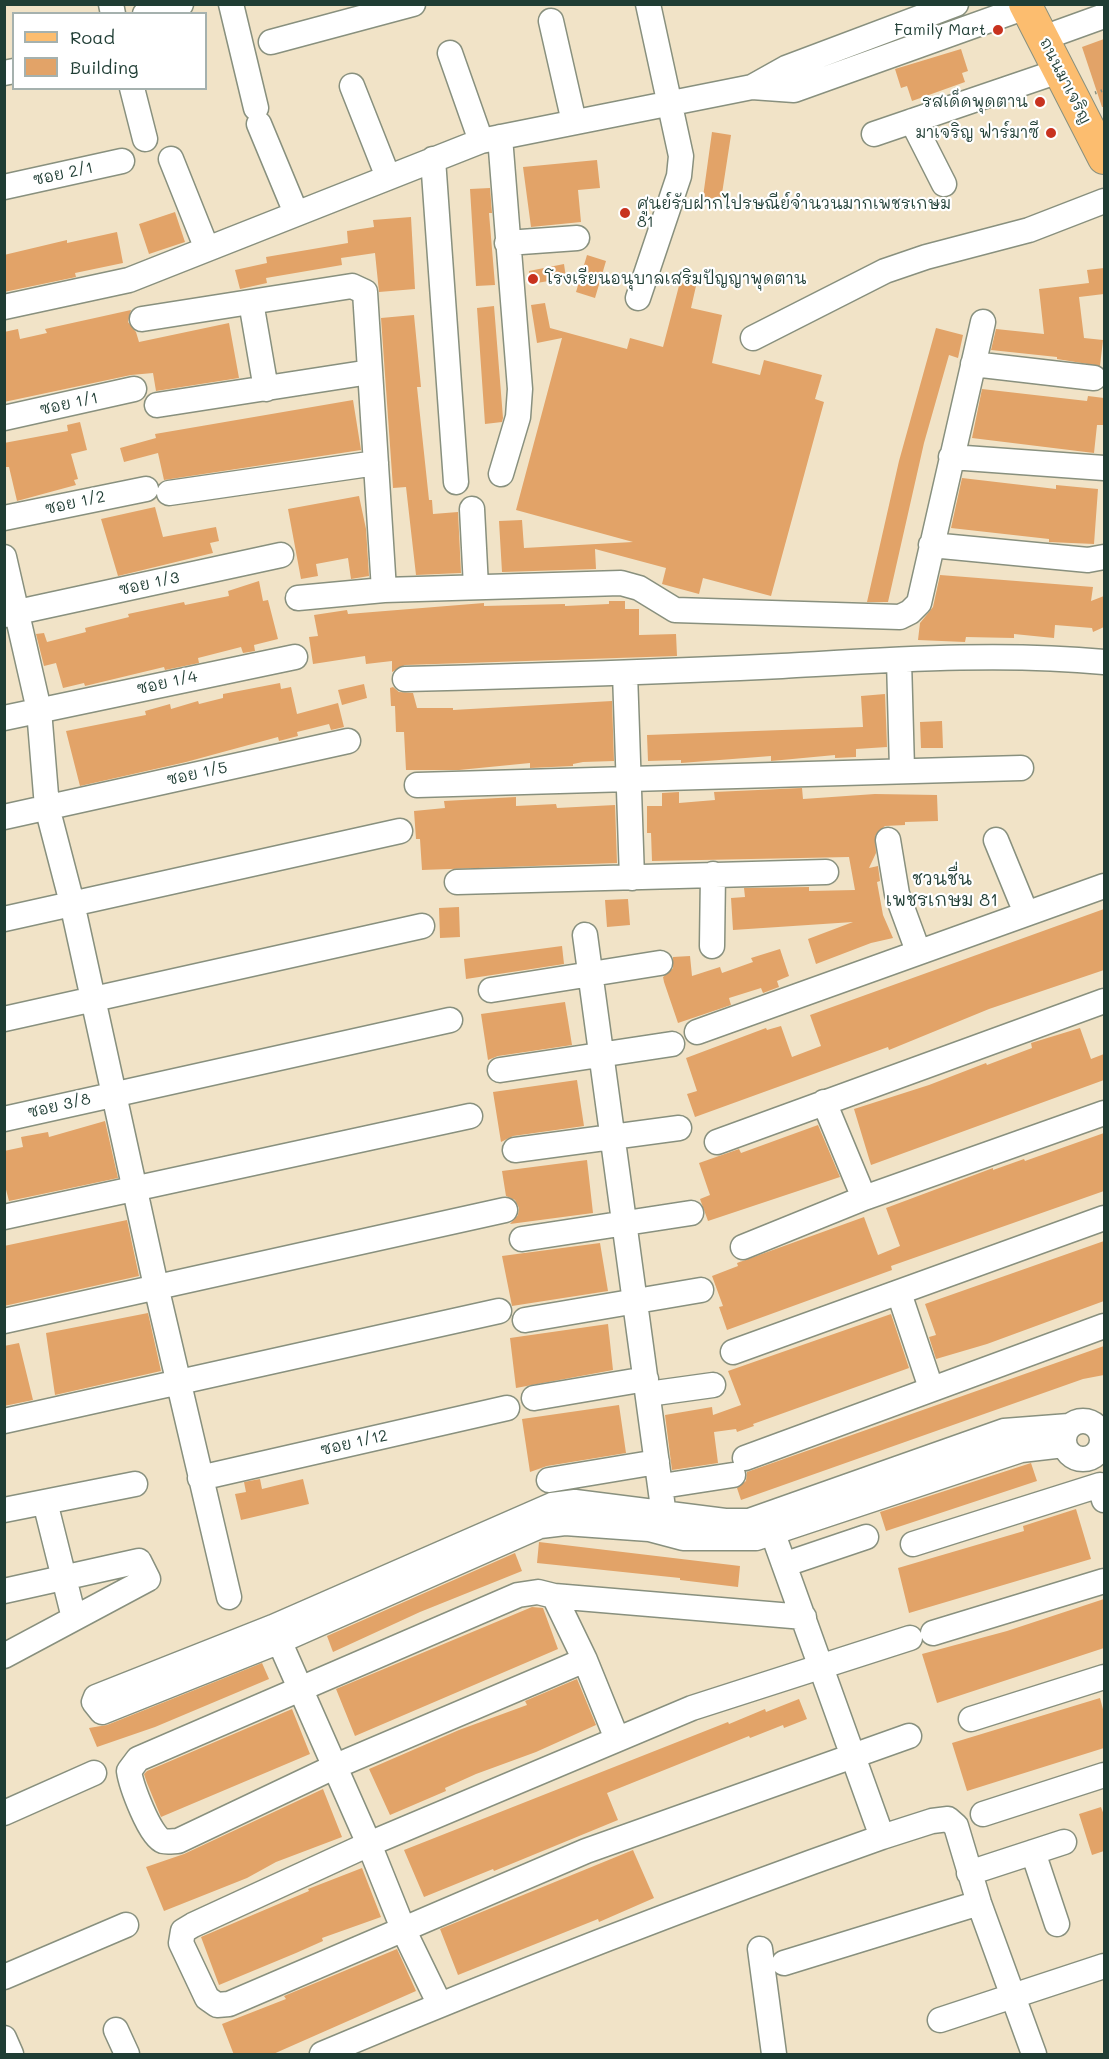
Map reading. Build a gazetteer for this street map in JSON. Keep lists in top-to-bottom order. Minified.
{"streets":{"main road":["ถนนมาเจริญ"],"street":["ซอย 2/1","ซอย 1/1","ซอย 1/2","ซอย 1/3","ซอย 1/4","ซอย 1/5","ซอย 3/8","ซอย 1/12"]},"districts":["ชวนชื่น เพชรเกษม 81"],"places":["Family Mart","รสเด็ดพุดตาน","มาเจริญ ฟาร์มาซี","ศูนย์รับฝากไปรษณีย์จำนวนมากเพชรเกษม 81","โรงเรียนอนุบาลเสริมปัญญาพุดตาน"],"legend":["Road","Building"]}
